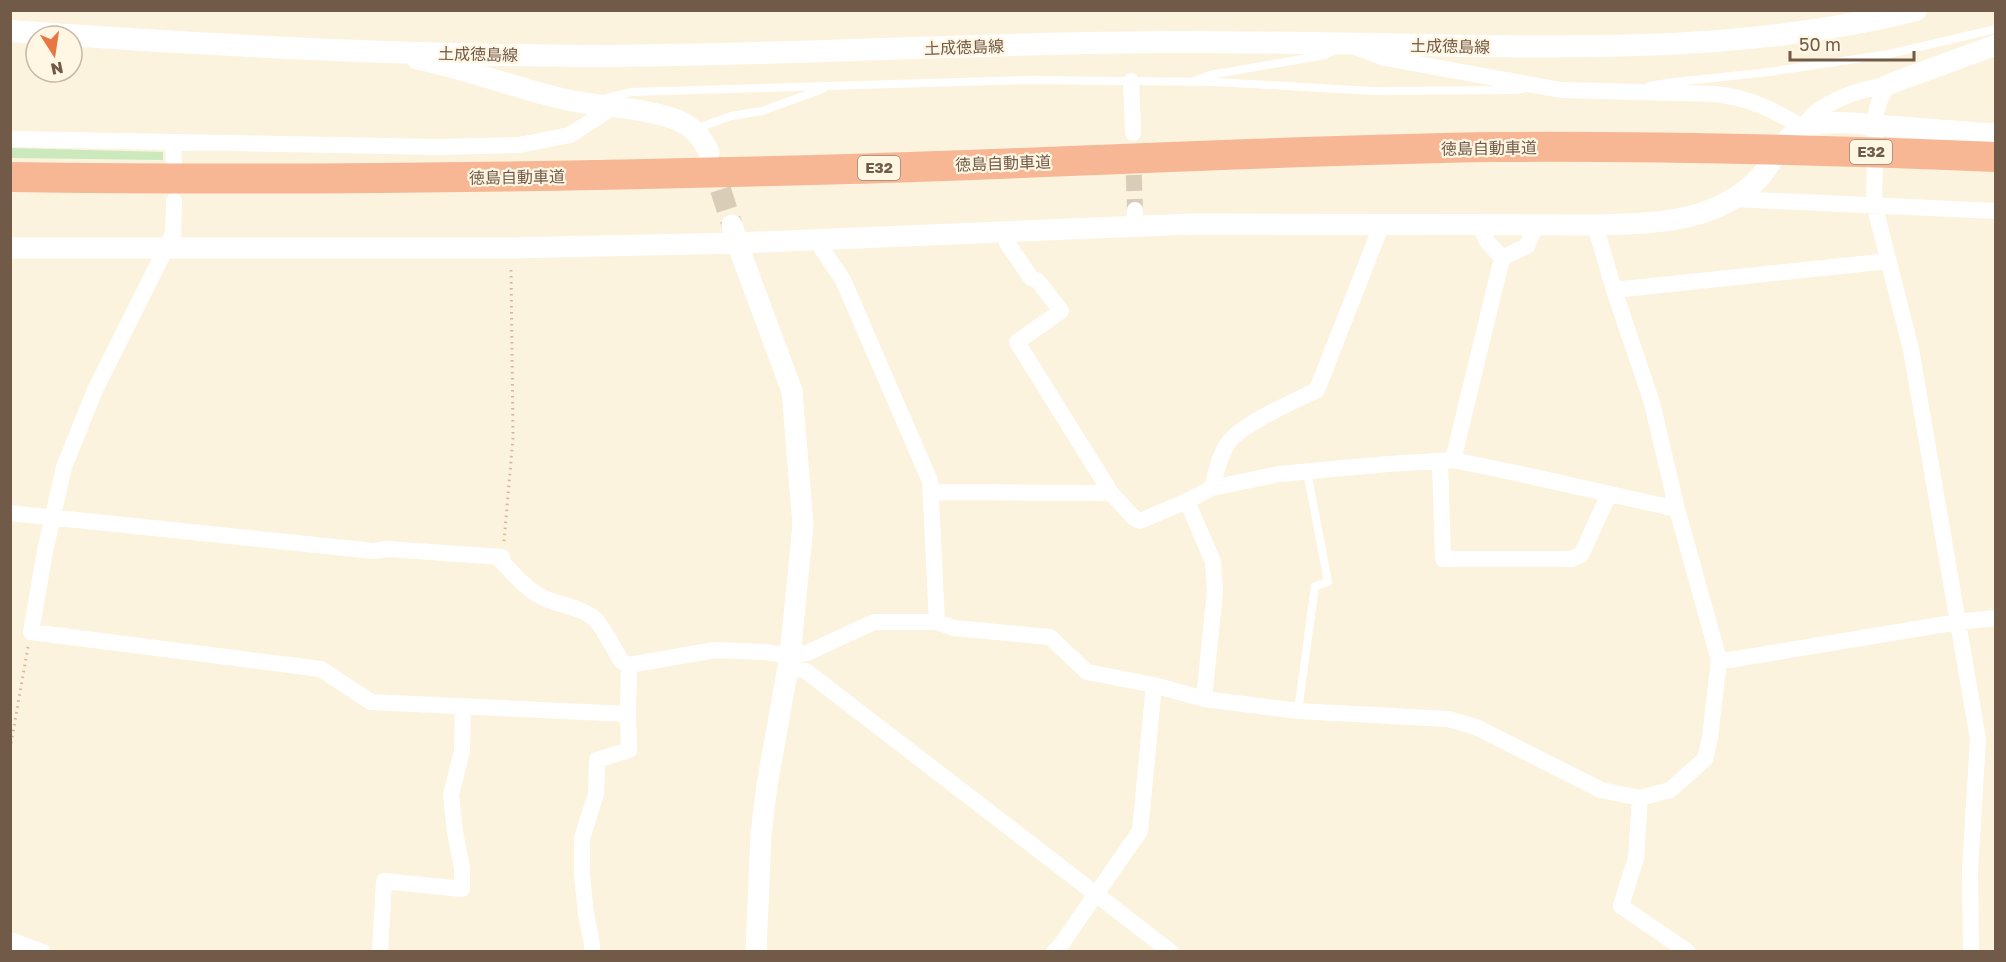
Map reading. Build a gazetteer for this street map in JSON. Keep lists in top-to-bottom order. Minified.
{"streets":{"highway":["徳島自動車道","E32"],"main road":["土成徳島線"]},"scale_bar":"50 m","north":"bottom"}
